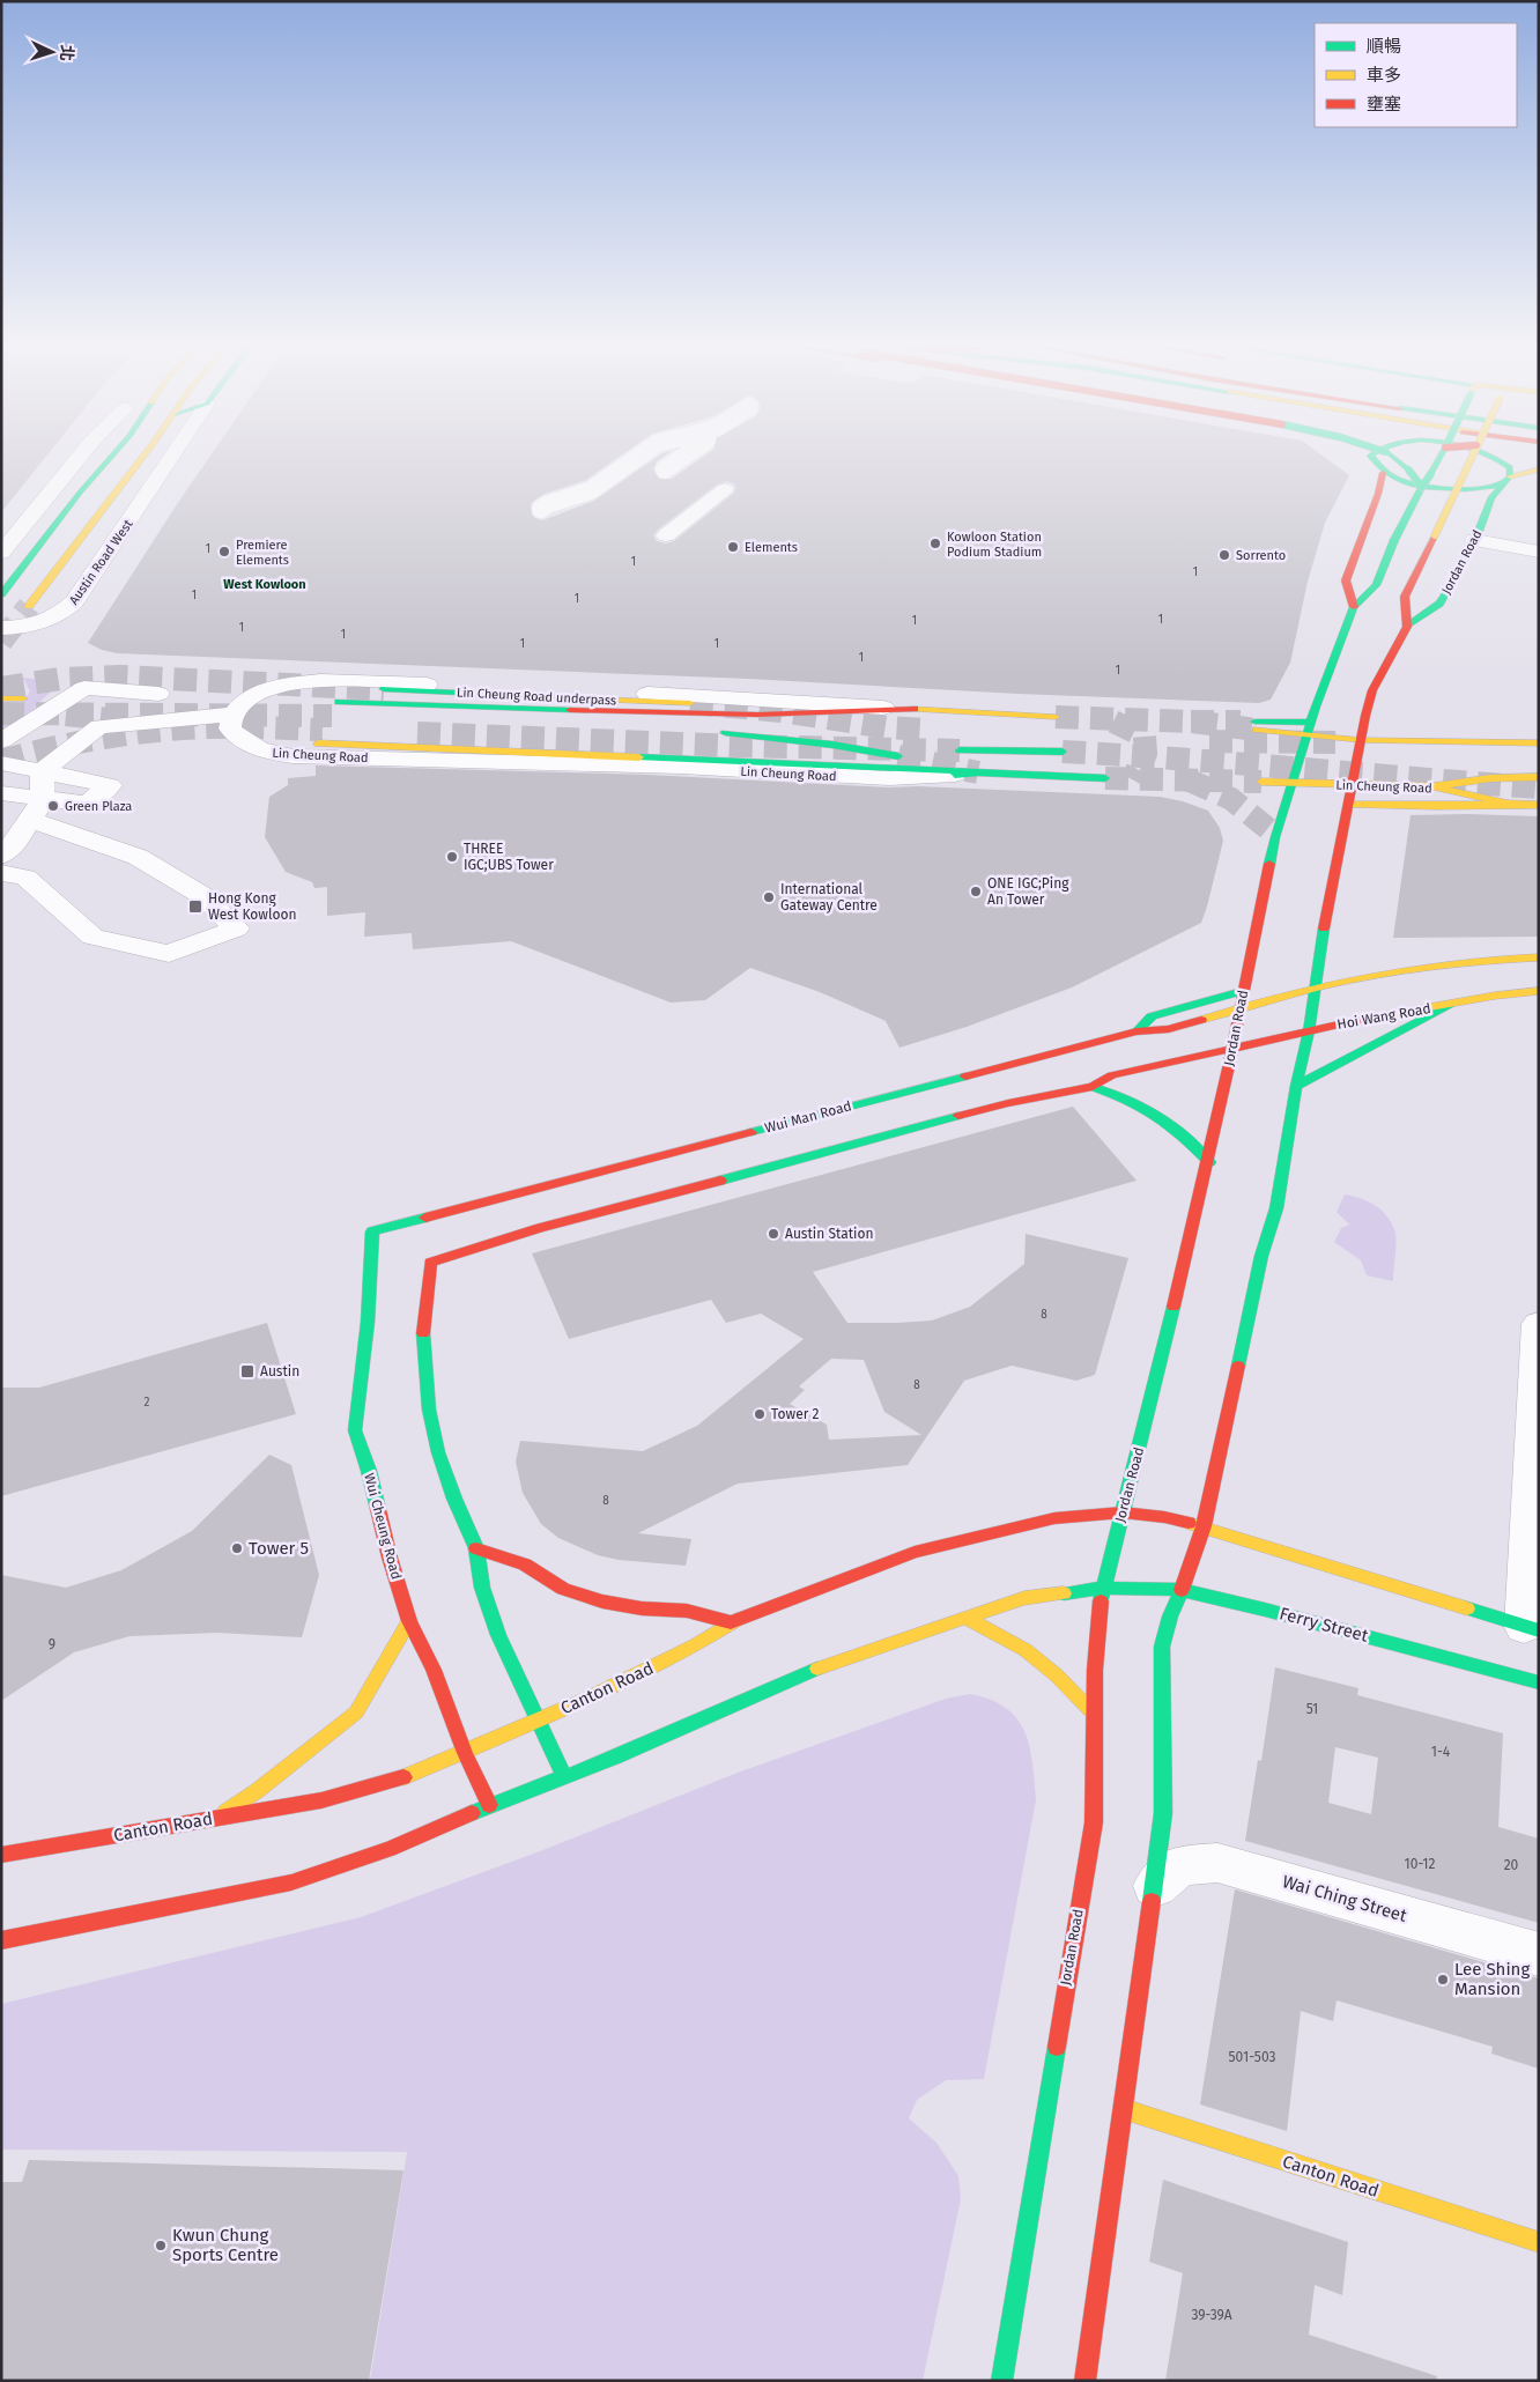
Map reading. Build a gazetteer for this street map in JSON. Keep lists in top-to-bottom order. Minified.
{"streets":{"main road":["Austin Road West","Jordan Road","Lin Cheung Road underpass","Lin Cheung Road","Hoi Wang Road","Wui Man Road","Wui Cheung Road","Ferry Street","Canton Road"],"street":["Wai Ching Street"]},"crossings":[["Jordan Road","Lin Cheung Road"],["Jordan Road","Hoi Wang Road"],["Jordan Road","Wui Man Road"],["Jordan Road","Ferry Street"],["Jordan Road","Canton Road"],["Jordan Road","Wai Ching Street"],["Wui Man Road","Wui Cheung Road"],["Wui Cheung Road","Canton Road"]],"districts":["West Kowloon"],"places":{"other":["Kowloon Station Podium Stadium","Elements","Premiere Elements","Sorrento","Green Plaza","THREE IGC;UBS Tower","ONE IGC;Ping An Tower","International Gateway Centre","Austin Station","Tower 2","Tower 5","Lee Shing Mansion","Kwun Chung Sports Centre"],"transit":["Hong Kong West Kowloon","Austin"]},"house_numbers":["1","1","1","1","1","1","1","1","1","1","1","1","1","8","8","2","8","9","51","1-4","10-12","20","501-503","39-39A"],"legend":["順暢","車多","壅塞"],"north":"right"}
